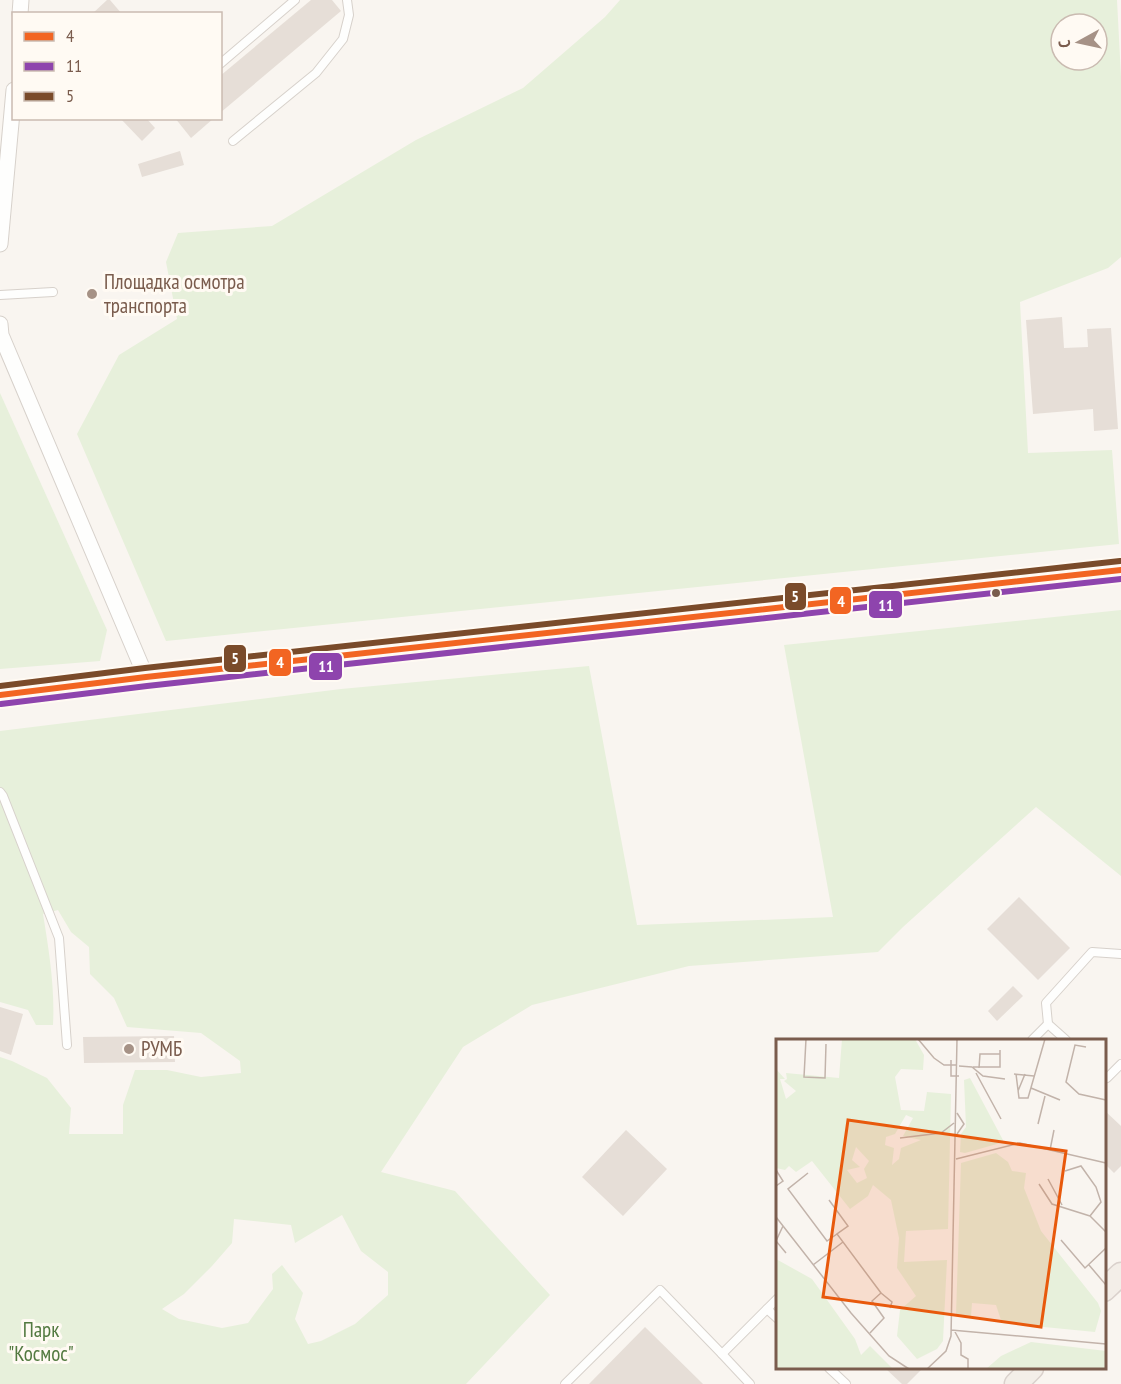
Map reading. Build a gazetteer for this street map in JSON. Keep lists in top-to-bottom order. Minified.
{"parks":["Парк \"Космос\""],"places":["Площадка осмотра транспорта","РУМБ"],"lines":["transit line 5","transit line 4","transit line 11"],"legend":["4","11","5"],"north":"left"}
